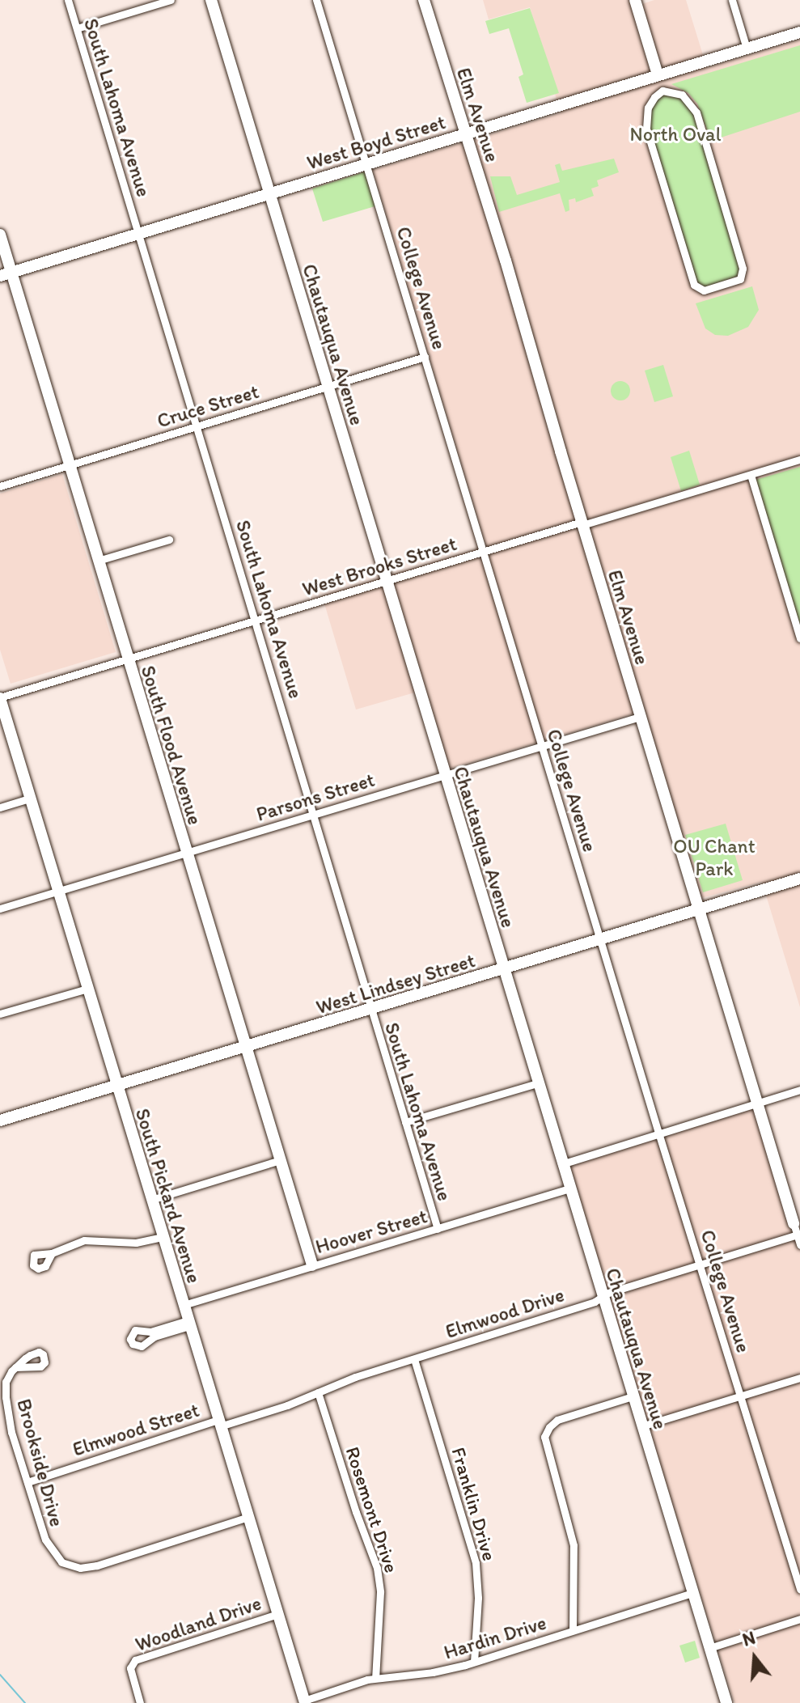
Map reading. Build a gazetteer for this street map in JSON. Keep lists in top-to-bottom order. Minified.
{"streets":{"street":["South Lahoma Avenue","Elm Avenue","West Boyd Street","College Avenue","Chautauqua Avenue","Cruce Street","West Brooks Street","South Flood Avenue","Parsons Street","West Lindsey Street","South Pickard Avenue","Hoover Street","Elmwood Drive","Elmwood Street","Brookside Drive","Franklin Drive","Rosemont Drive","Woodland Drive","Hardin Drive"]},"crossings":[["South Lahoma Avenue","West Boyd Street"],["South Lahoma Avenue","Cruce Street"],["South Lahoma Avenue","West Brooks Street"],["South Lahoma Avenue","Parsons Street"],["South Lahoma Avenue","West Lindsey Street"],["South Lahoma Avenue","Hoover Street"],["Elm Avenue","West Boyd Street"],["Elm Avenue","West Brooks Street"],["Elm Avenue","Parsons Street"],["Elm Avenue","West Lindsey Street"],["Elm Avenue","Elmwood Drive"],["West Boyd Street","College Avenue"],["West Boyd Street","Chautauqua Avenue"],["West Boyd Street","South Flood Avenue"],["College Avenue","Cruce Street"],["College Avenue","West Brooks Street"],["College Avenue","Parsons Street"],["College Avenue","West Lindsey Street"],["College Avenue","Elmwood Drive"],["Chautauqua Avenue","Cruce Street"],["Chautauqua Avenue","West Brooks Street"],["Chautauqua Avenue","Parsons Street"],["Chautauqua Avenue","West Lindsey Street"],["Chautauqua Avenue","Hoover Street"],["Chautauqua Avenue","Elmwood Drive"],["Chautauqua Avenue","Hardin Drive"],["Cruce Street","South Flood Avenue"],["West Brooks Street","South Flood Avenue"],["West Brooks Street","South Pickard Avenue"],["South Flood Avenue","Parsons Street"],["South Flood Avenue","West Lindsey Street"],["South Flood Avenue","Hoover Street"],["Parsons Street","South Pickard Avenue"],["West Lindsey Street","South Pickard Avenue"],["South Pickard Avenue","Hoover Street"],["South Pickard Avenue","Elmwood Drive"],["South Pickard Avenue","Elmwood Street"],["South Pickard Avenue","Brookside Drive"],["South Pickard Avenue","Woodland Drive"],["South Pickard Avenue","Hardin Drive"],["Elmwood Drive","Elmwood Street"],["Elmwood Drive","Franklin Drive"],["Elmwood Drive","Rosemont Drive"],["Elmwood Street","Brookside Drive"],["Franklin Drive","Hardin Drive"],["Rosemont Drive","Hardin Drive"]],"parks":["North Oval","OU Chant Park"],"north":"top"}
